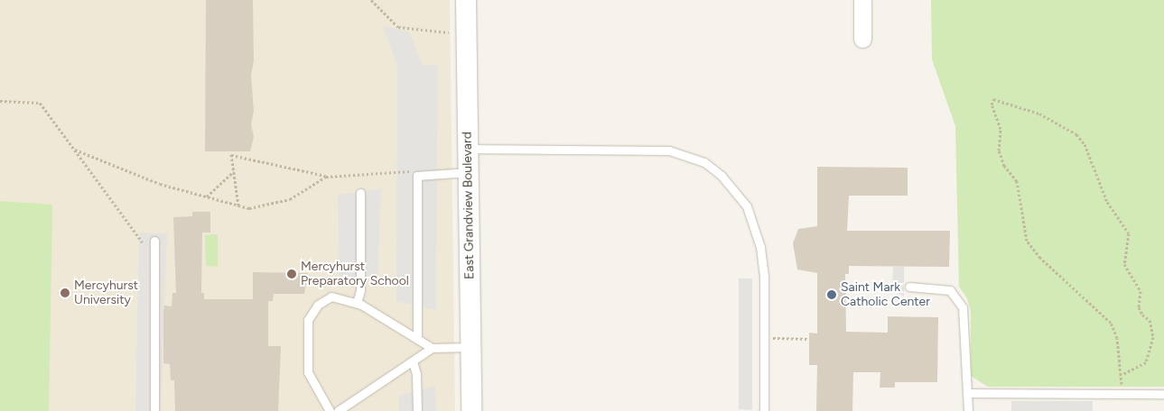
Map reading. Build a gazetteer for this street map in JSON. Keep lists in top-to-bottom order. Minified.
{"streets":{"street":["East Grandview Boulevard"]},"places":["Mercyhurst Preparatory School","Mercyhurst University","Saint Mark Catholic Center"]}
